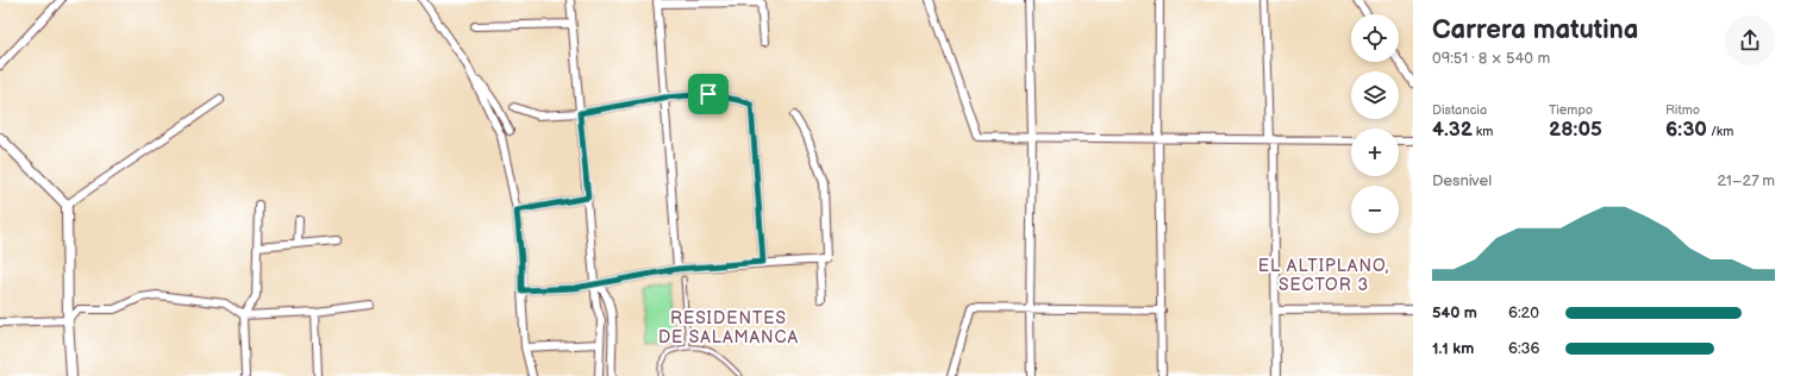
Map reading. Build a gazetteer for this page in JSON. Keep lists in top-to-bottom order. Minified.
{"districts":["EL ALTIPLANO, SECTOR 3","RESIDENTES DE SALAMANCA"],"page":{"heading":["Carrera matutina","09:51 · 8 × 540 m"],"map_buttons":["+","−"],"stats":[["Distancia","4.32 km"],["Tiempo","28:05"],["Ritmo","6:30 /km"]],"chart":["Desnivel","21–27 m"],"list":[{"name":"540 m","note":"6:20"},{"name":"1.1 km","note":"6:36"}]}}
